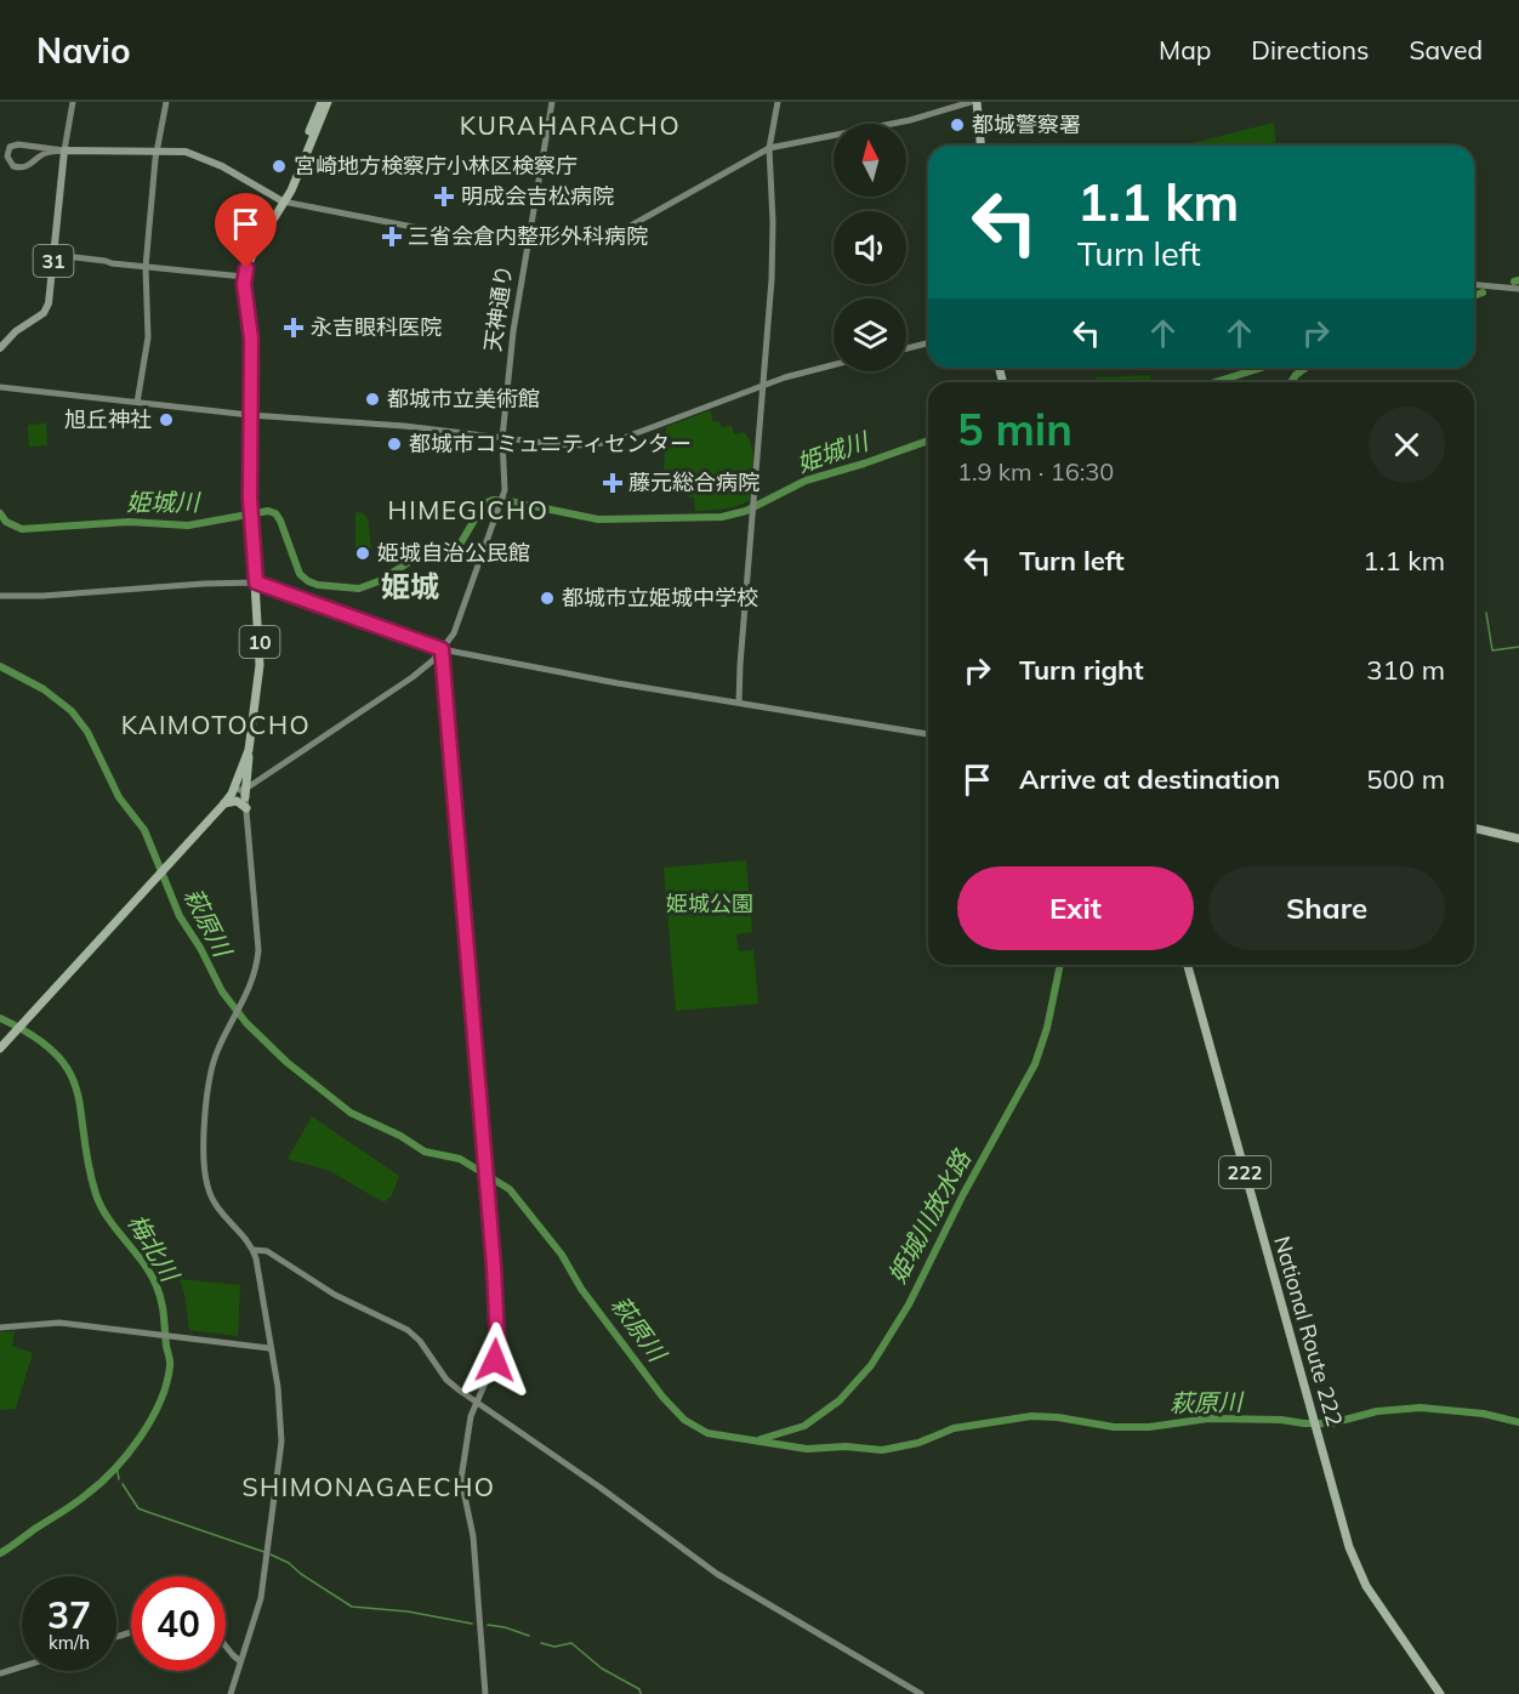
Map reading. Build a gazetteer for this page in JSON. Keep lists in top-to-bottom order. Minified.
{"streets":{"highway":["10","222","National Route 222"],"main road":["31"],"street":["天神通り"]},"districts":["KURAHARACHO","HIMEGICHO","姫城","KAIMOTOCHO","SHIMONAGAECHO"],"water":["姫城川","萩原川","姫城川放水路","梅北川"],"parks":["姫城公園"],"places":{"other":["都城警察署","宮崎地方検察庁小林区検察庁","都城市立美術館","旭丘神社","都城市コミュニティセンター","姫城自治公民館","都城市立姫城中学校"],"health":["明成会吉松病院","三省会倉内整形外科病院","永吉眼科医院","藤元総合病院"]},"north":"top","page":{"header":"Navio","nav":["Map","Directions","Saved"],"turn":["1.1 km","Turn left"],"heading":["5 min","1.9 km · 16:30"],"list":[{"name":"Turn left","value":"1.1 km"},{"name":"Turn right","value":"310 m"},{"name":"Arrive at destination","value":"500 m"}],"buttons":["Exit","Share"],"speed":"37 km/h","limit":"40"}}
